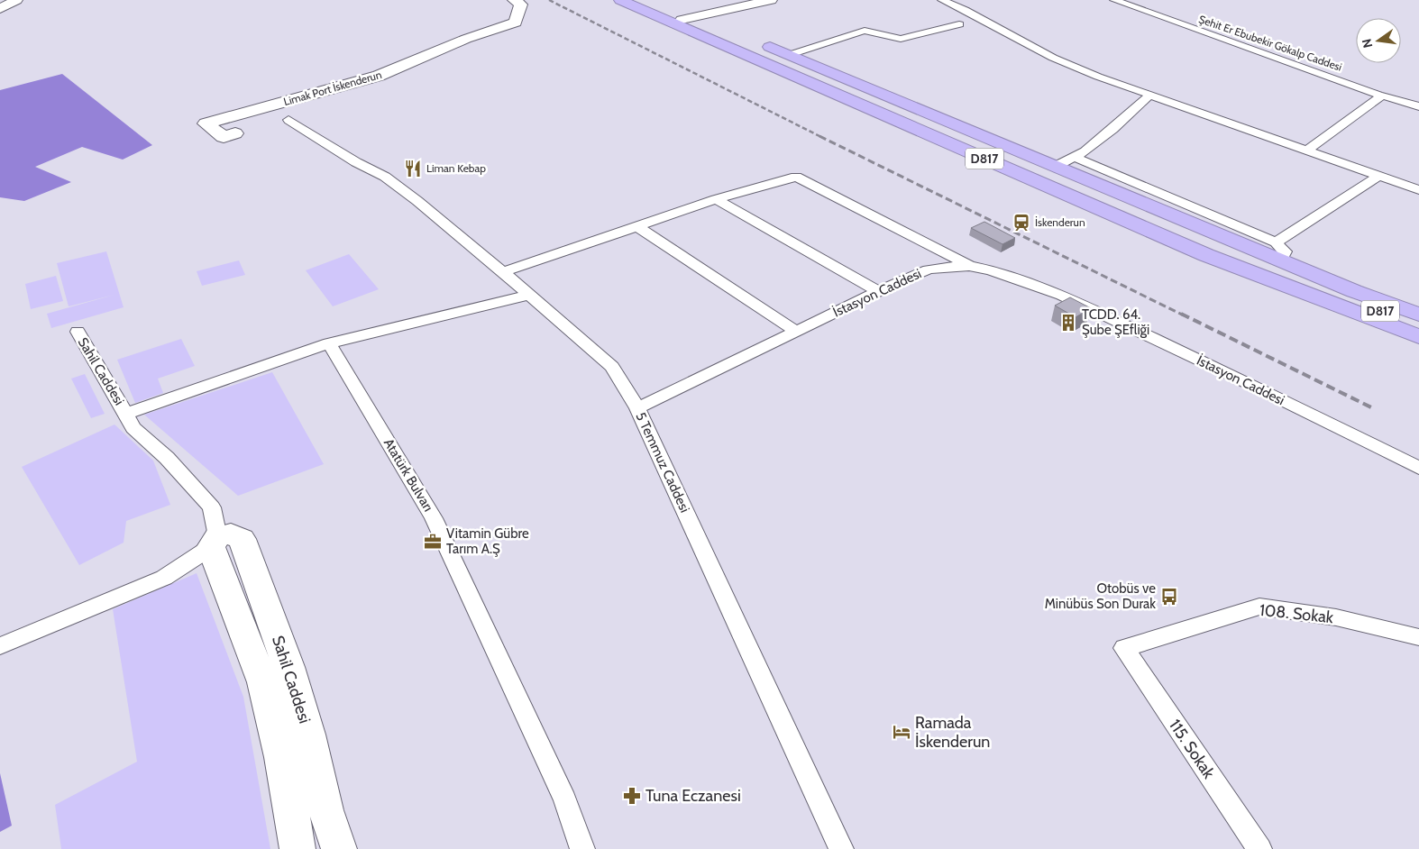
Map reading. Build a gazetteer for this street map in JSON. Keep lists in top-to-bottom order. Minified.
{"streets":{"highway":["D817"],"street":["Şehit Er Ebubekir Gökalp Caddesi","Limak Port İskenderun","İstasyon Caddesi","Sahil Caddesi","5 Temmuz Caddesi","Atatürk Bulvarı","108. Sokak","115. Sokak"]},"crossings":[["İstasyon Caddesi","5 Temmuz Caddesi"],["108. Sokak","115. Sokak"]],"places":{"restaurant":["Liman Kebap"],"station":["İskenderun"],"building":["TCDD. 64. Şube ŞEfliği"],"office":["Vitamin Gübre Tarım A.Ş"],"bus stop":["Otobüs ve Minübüs Son Durak"],"hotel":["Ramada İskenderun"],"pharmacy":["Tuna Eczanesi"]},"north":"left"}
